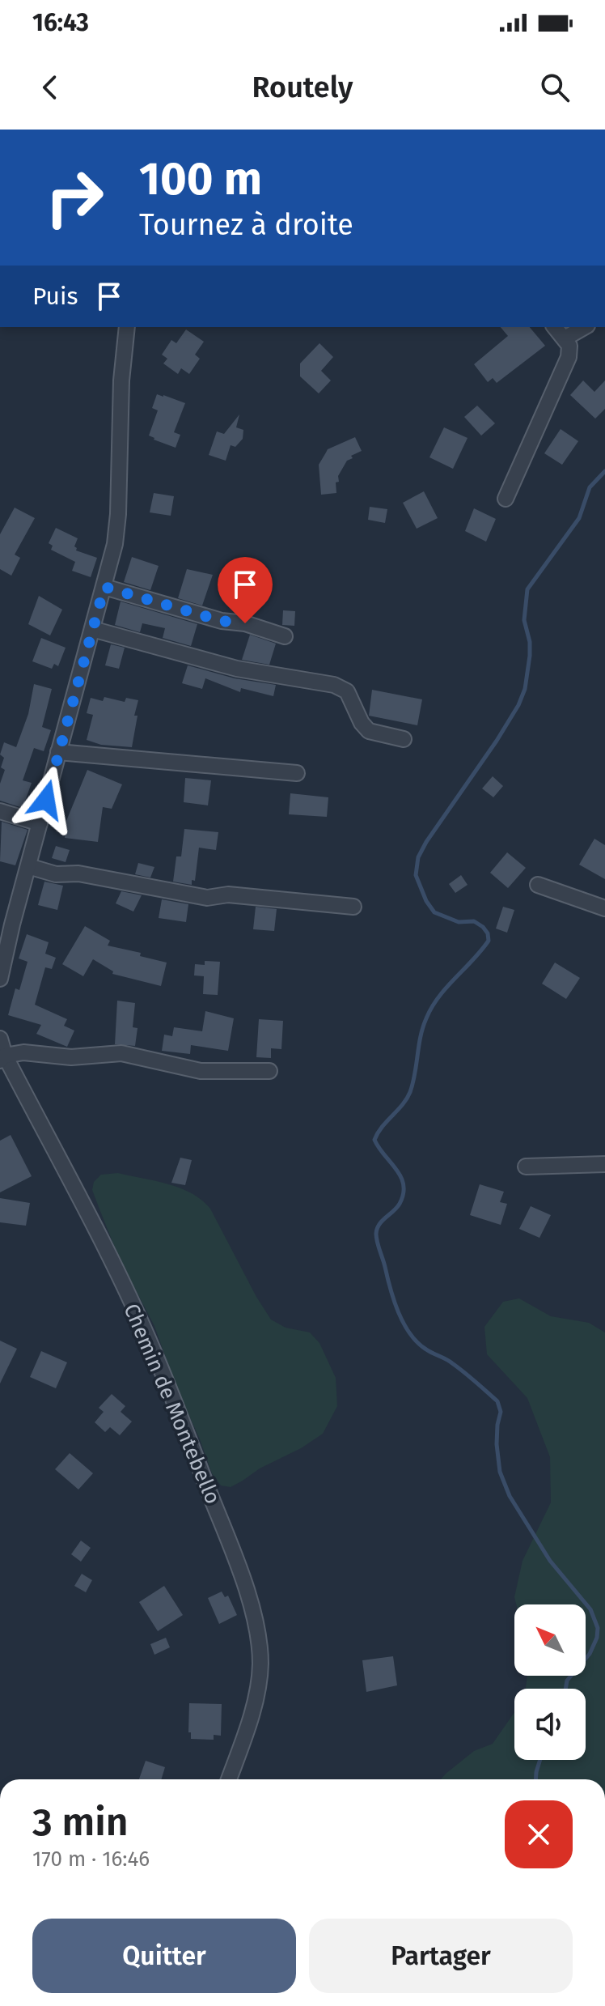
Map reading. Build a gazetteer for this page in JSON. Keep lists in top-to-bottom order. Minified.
{"streets":{"street":["Chemin de Montebello"]},"north":"top left","page":{"status":"16:43","header":"Routely","turn":["100 m","Tournez à droite"],"then":"Puis","heading":["3 min","170 m · 16:46"],"buttons":["Quitter","Partager"]}}
